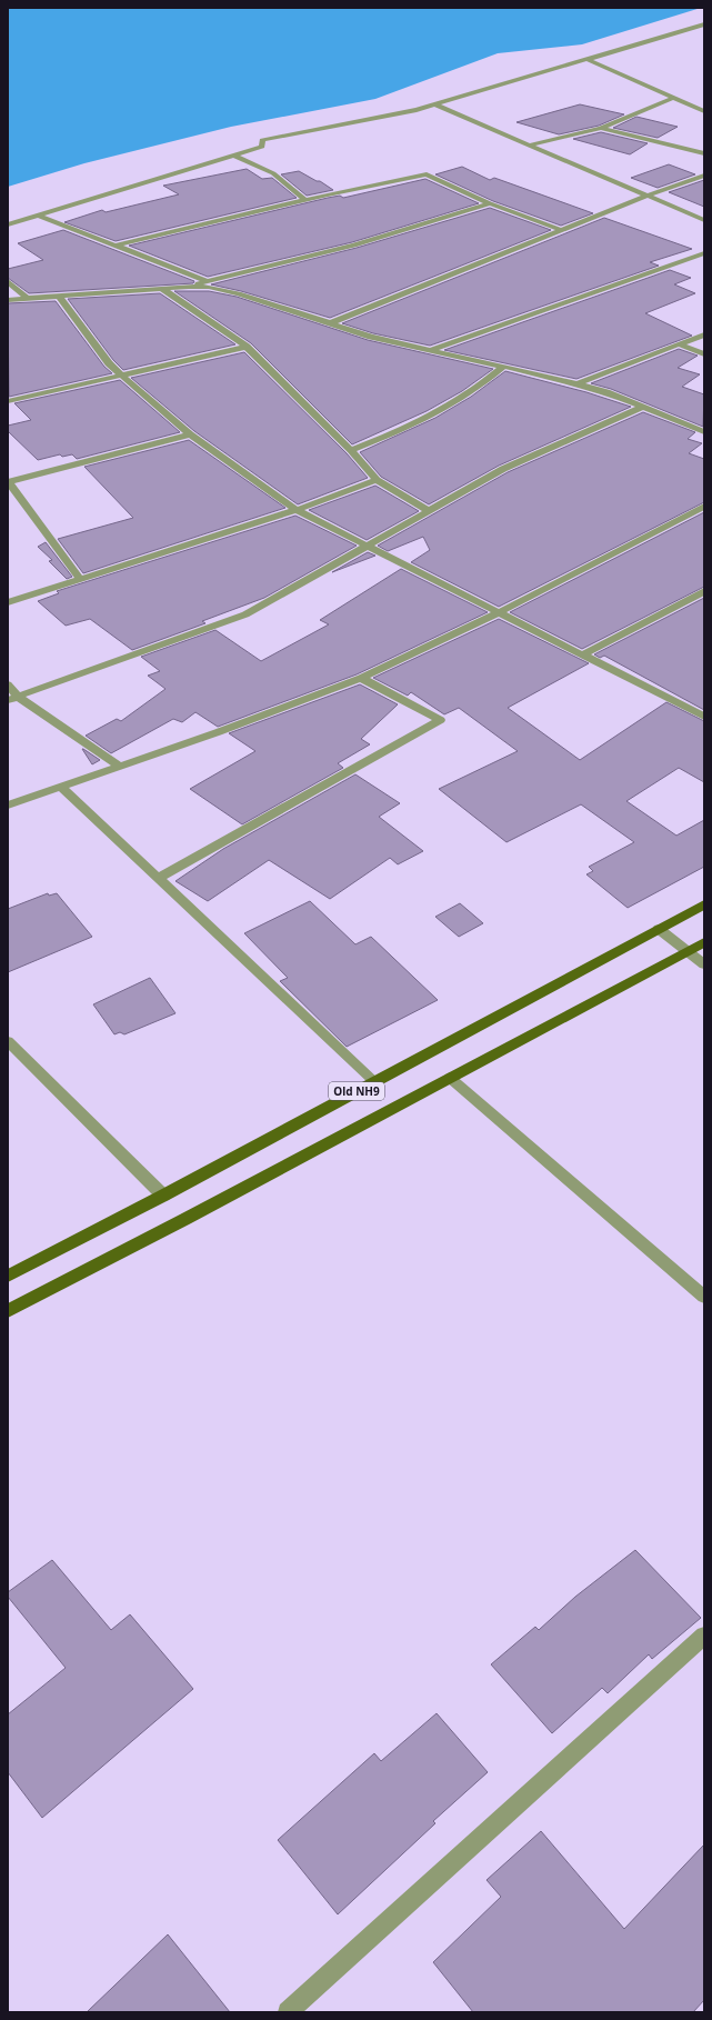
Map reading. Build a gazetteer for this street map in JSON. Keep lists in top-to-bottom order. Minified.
{"streets":{"main road":["Old NH9"]}}
